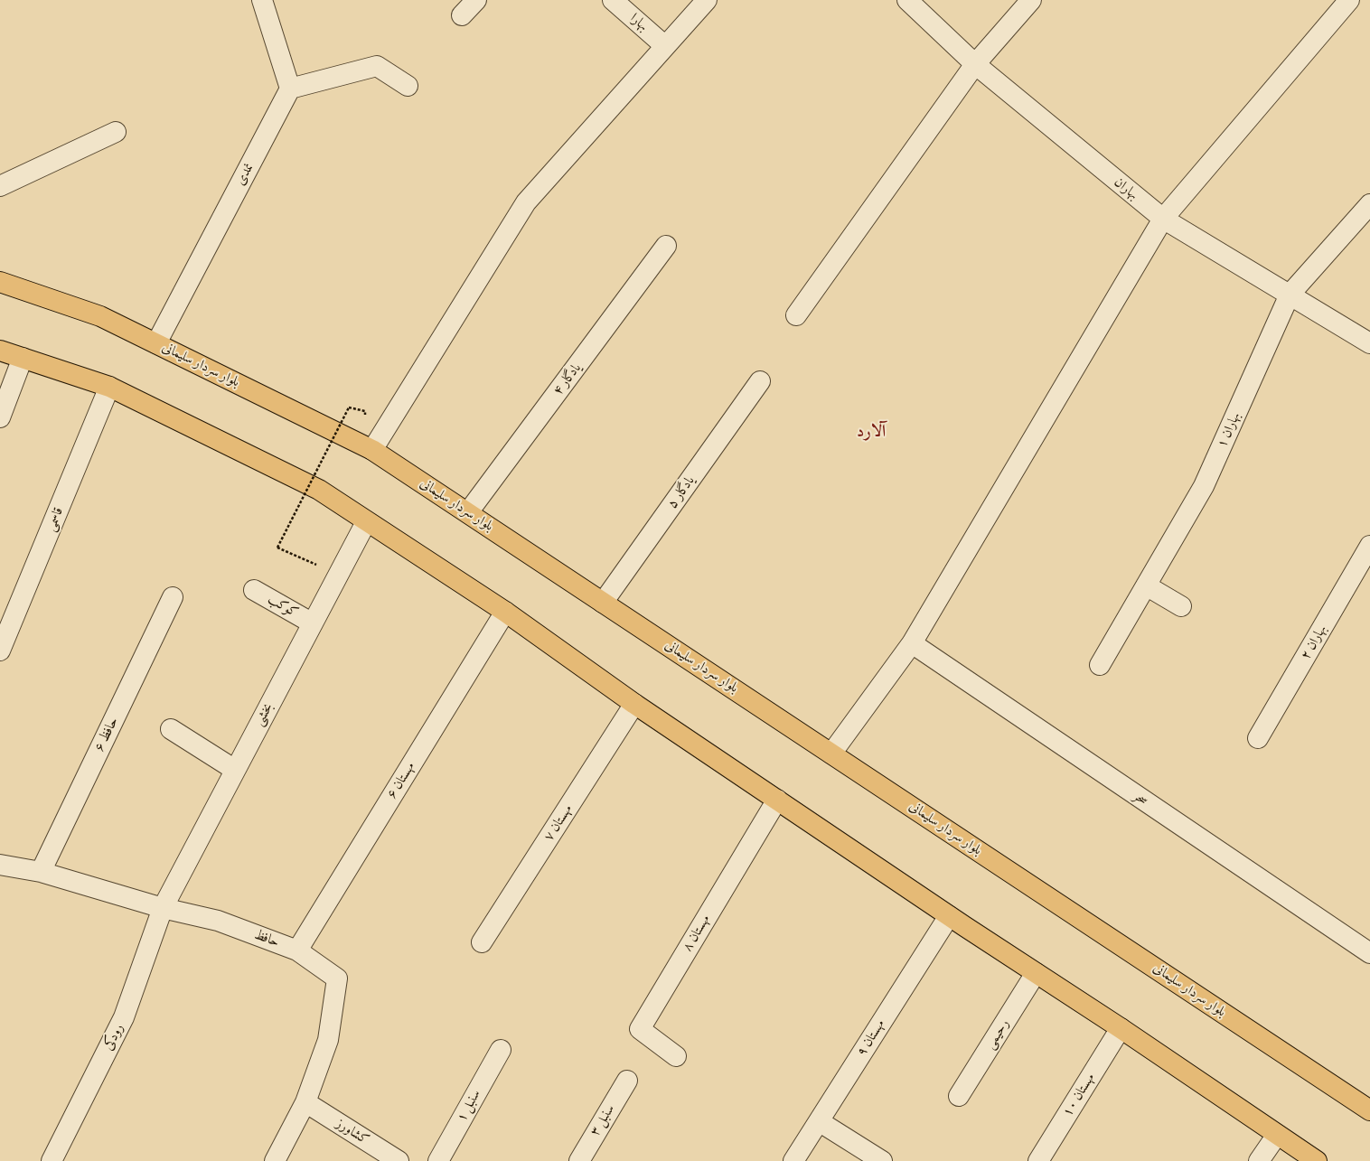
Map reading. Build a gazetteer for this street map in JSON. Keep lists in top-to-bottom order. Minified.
{"streets":{"main road":["بلوار سردار سلیمانی"],"street":["بهارا","نمدی","بهاران","یادگار ۴","بهاران ۱","یادگار ۵","قاسمی","کوکب","بهاران ۲","بخشی","حافظ ۶","مهستان ۶","سحر","مهستان ۷","مهستان ۸","حافظ","رحیمی","رودکی","مهستان ۹","مهستان ۱۰","سنبل ۱","سنبل ۳","کشاورز"]},"crossings":[["نمدی","بلوار سردار سلیمانی"],["بهاران","بهاران ۱"],["بلوار سردار سلیمانی","یادگار ۴"],["بلوار سردار سلیمانی","یادگار ۵"],["کوکب","بخشی"],["بخشی","حافظ"],["بخشی","رودکی"],["حافظ ۶","حافظ"],["مهستان ۶","حافظ"],["حافظ","رودکی"],["حافظ","کشاورز"]],"districts":["آلارد"]}
